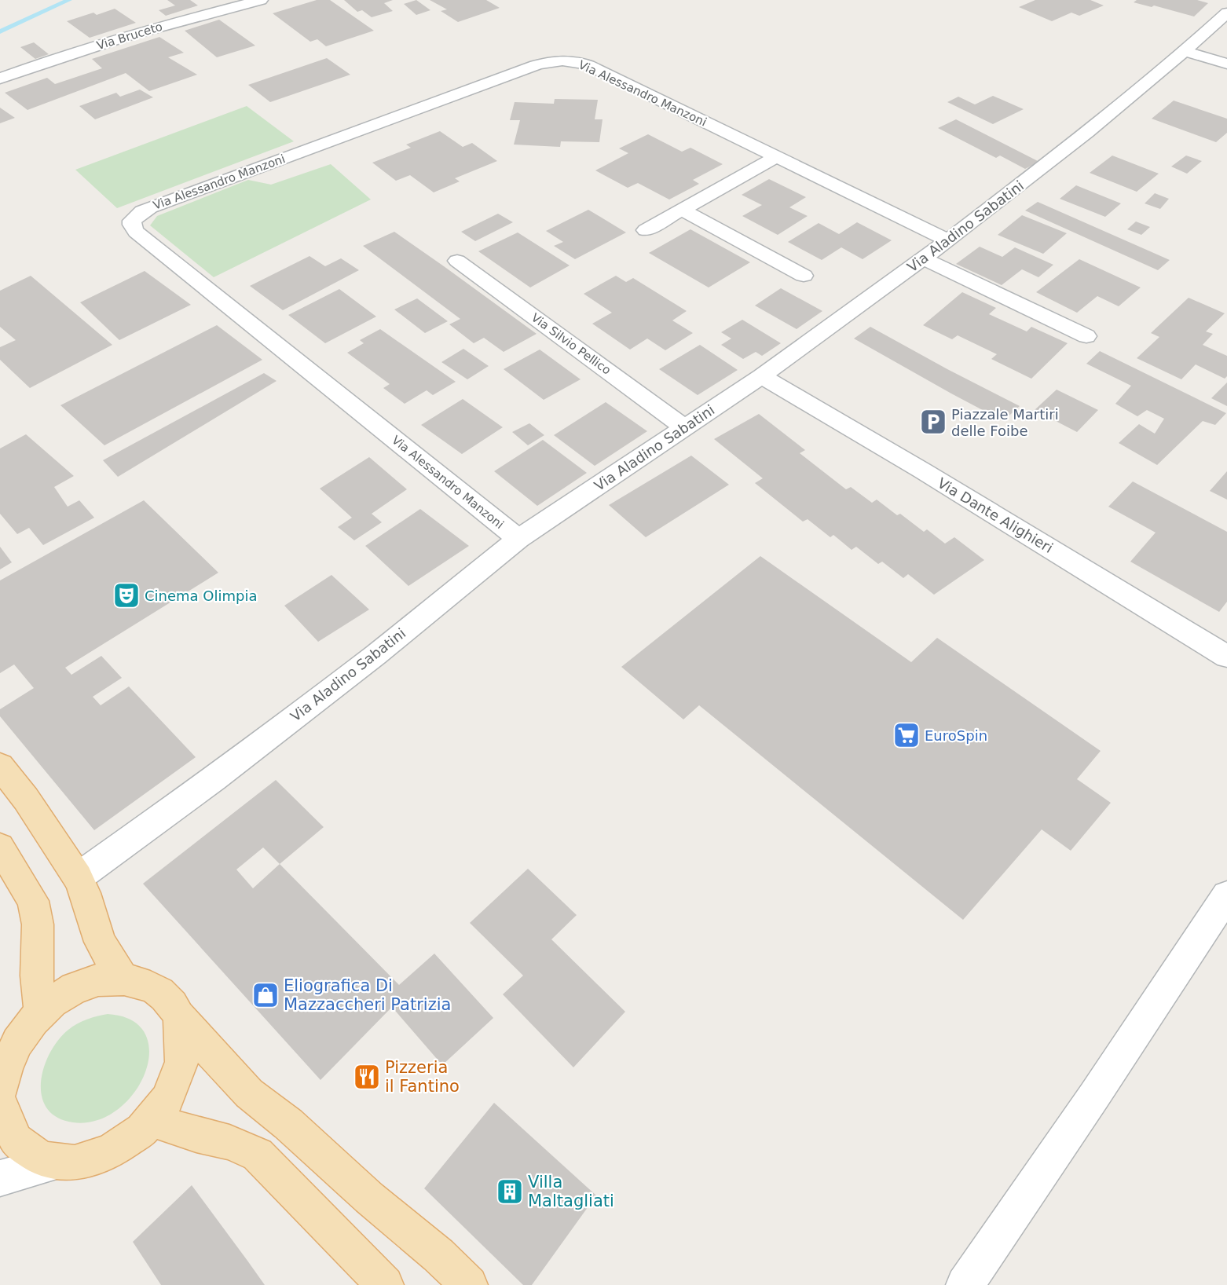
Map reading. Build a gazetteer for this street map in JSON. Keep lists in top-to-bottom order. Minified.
{"streets":{"street":["Via Bruceto","Via Alessandro Manzoni","Via Aladino Sabatini","Via Silvio Pellico","Via Dante Alighieri"]},"crossings":[["Via Alessandro Manzoni","Via Aladino Sabatini"],["Via Aladino Sabatini","Via Silvio Pellico"],["Via Aladino Sabatini","Via Dante Alighieri"]],"places":{"parking":["Piazzale Martiri delle Foibe"],"theatre":["Cinema Olimpia"],"supermarket":["EuroSpin"],"shop":["Eliografica Di Mazzaccheri Patrizia"],"restaurant":["Pizzeria il Fantino"],"building":["Villa Maltagliati"]}}
